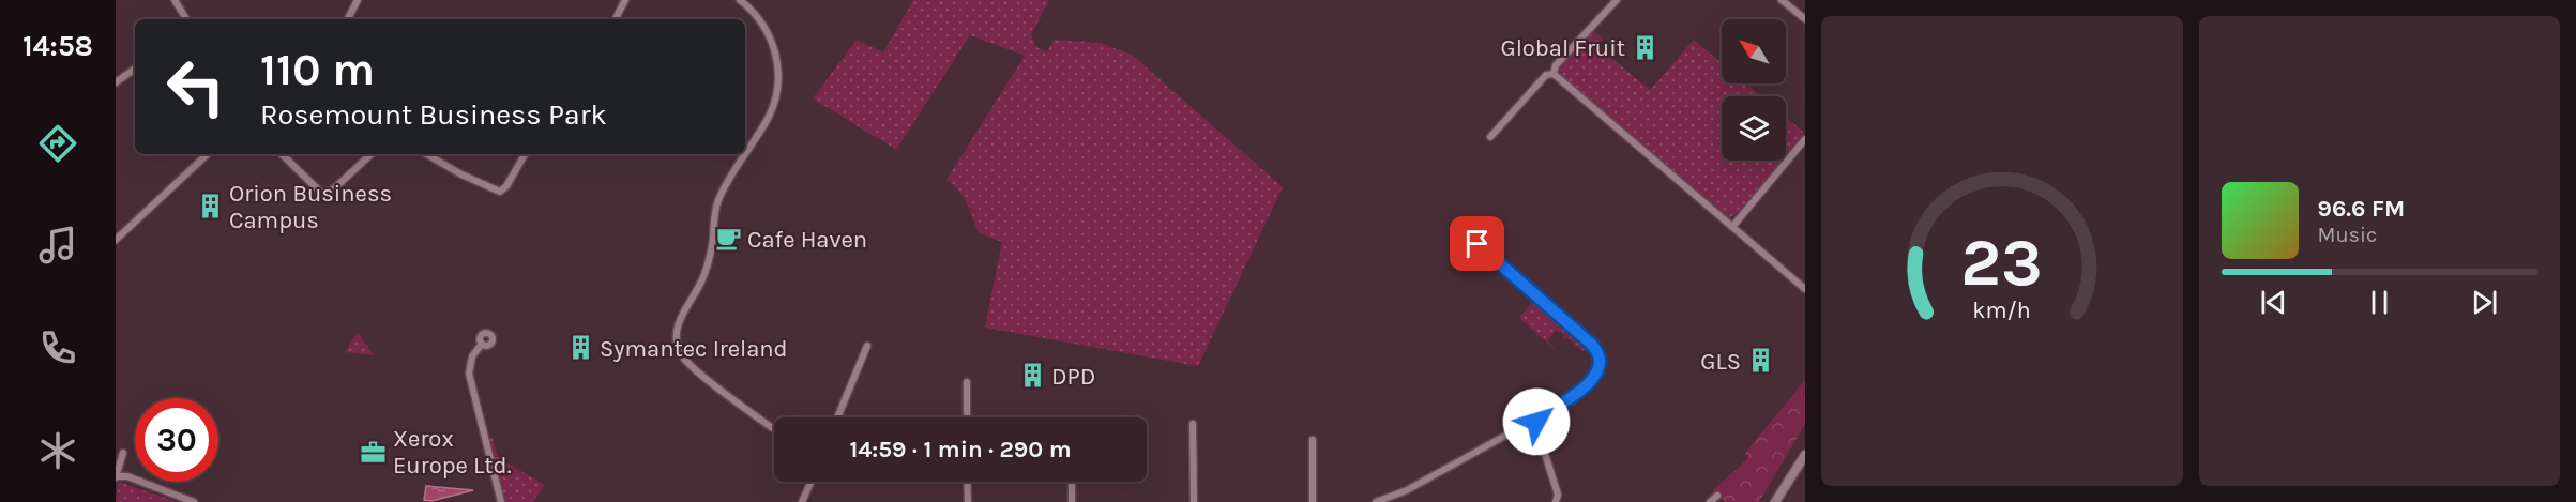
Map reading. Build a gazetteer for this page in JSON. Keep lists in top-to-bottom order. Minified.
{"places":{"building":["Global Fruit","Orion Business Campus","Symantec Ireland","GLS","DPD"],"cafe":["Cafe Haven"],"office":["Xerox Europe Ltd."]},"north":"top left","page":{"tabs":"14:58","turn":["110 m","Rosemount Business Park"],"song":["96.6 FM","Music"],"limit":"30","trip":"14:59 · 1 min · 290 m","gauge":["23","km/h"]}}
